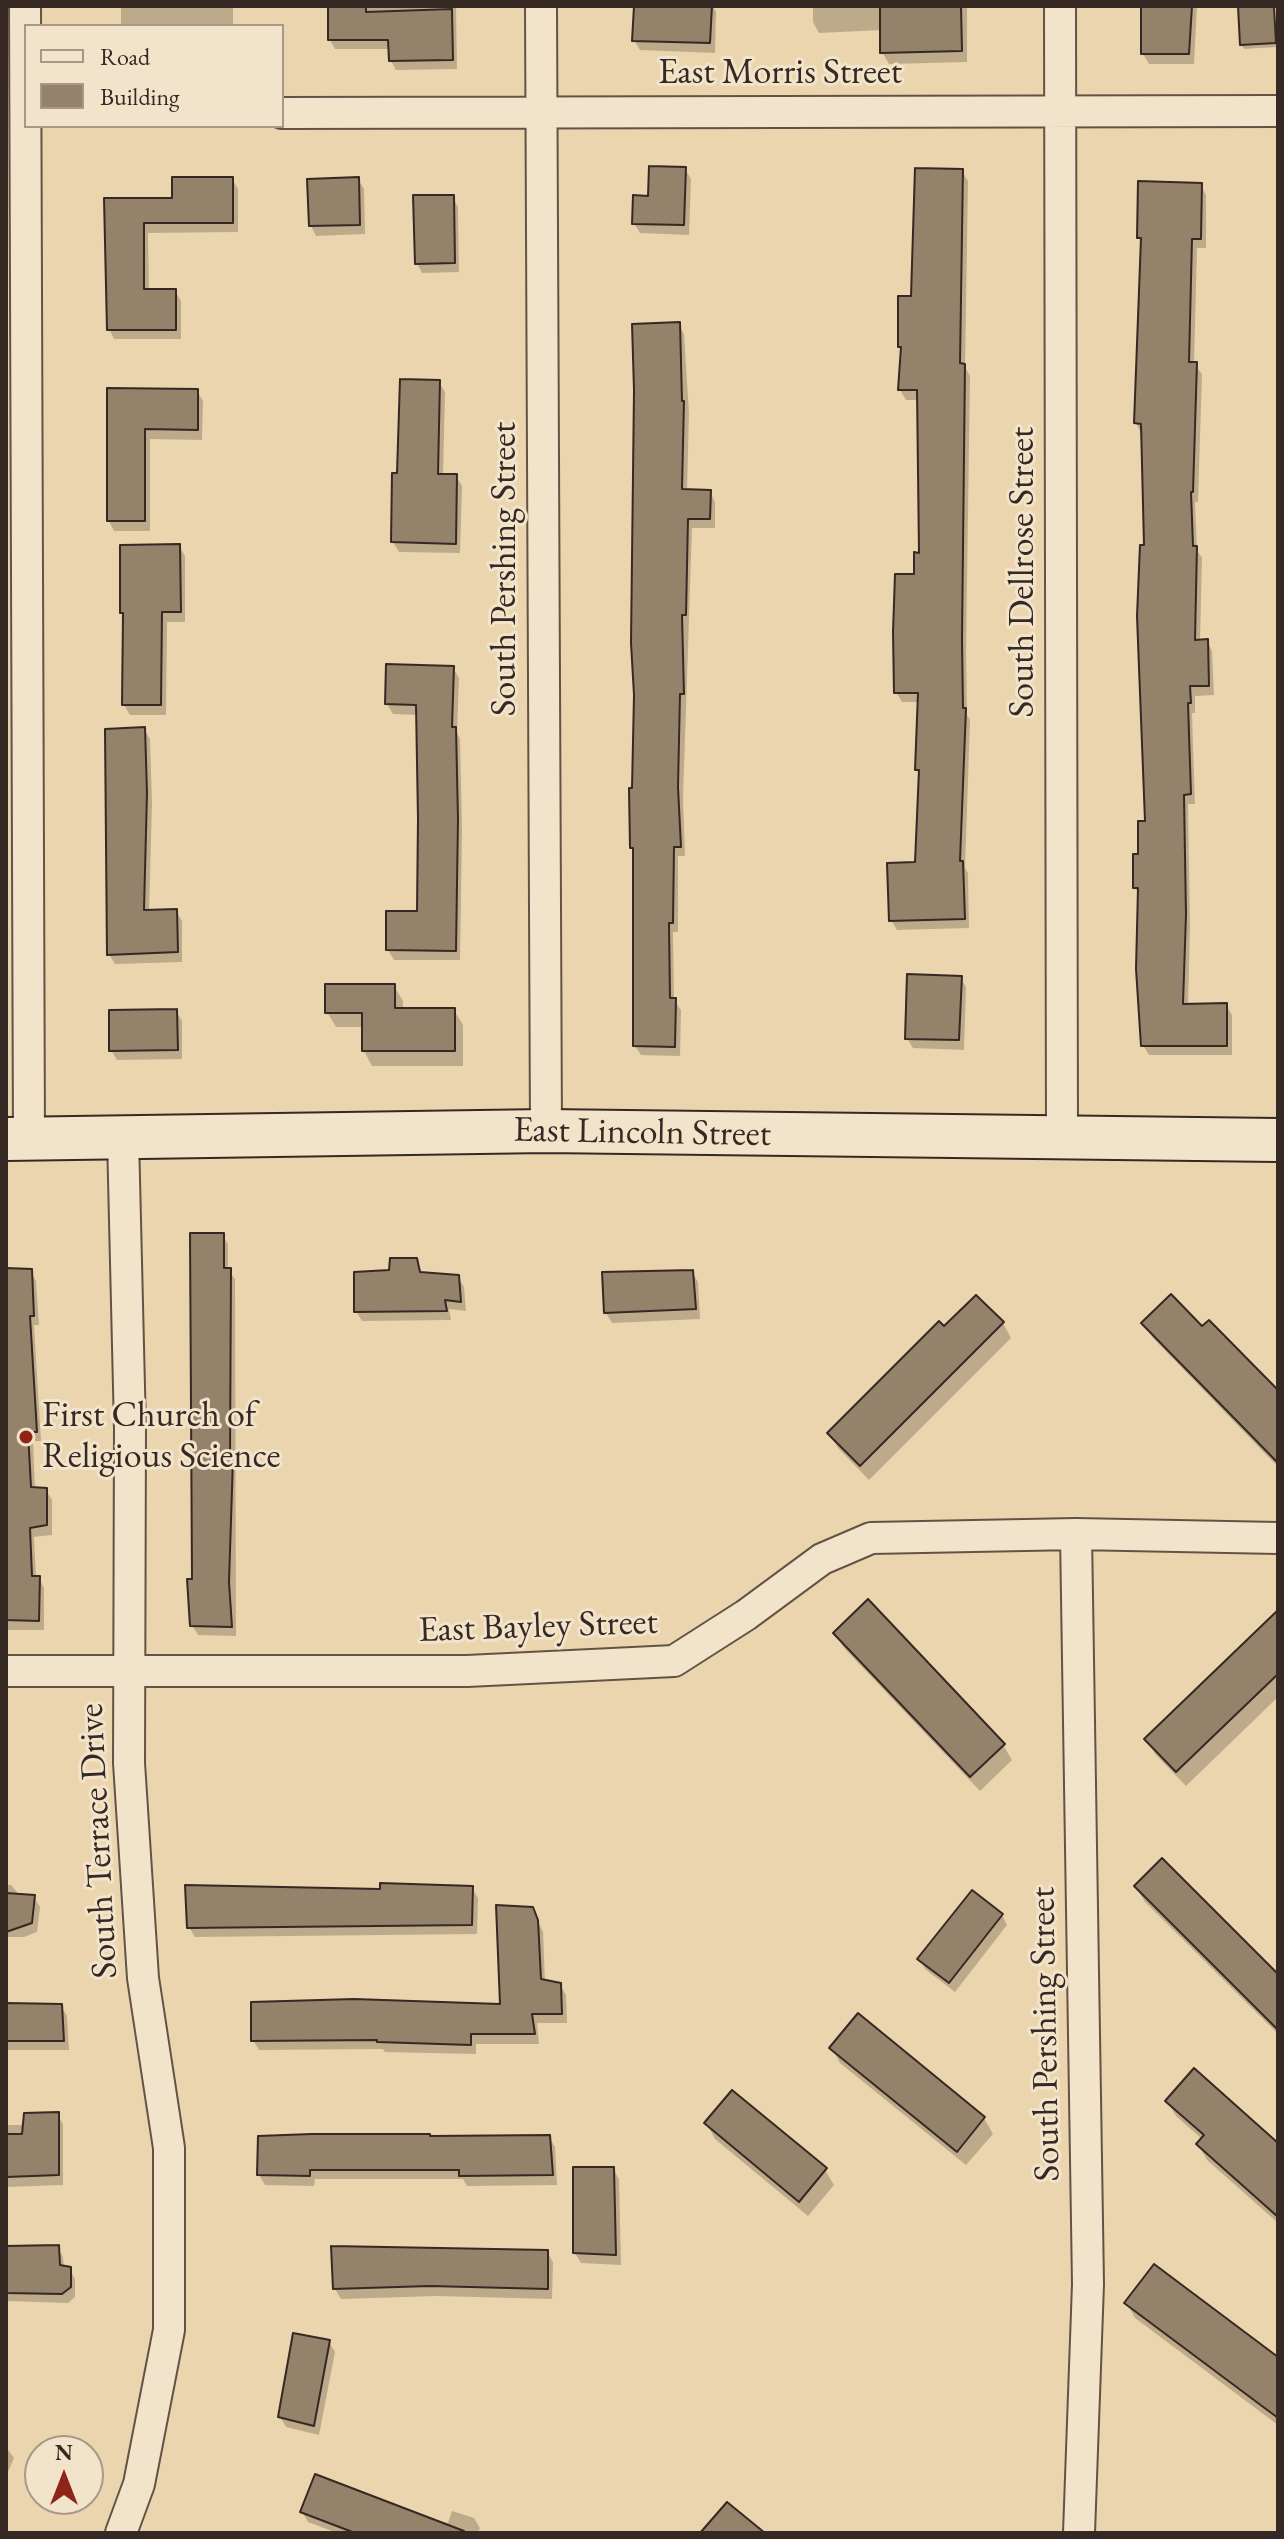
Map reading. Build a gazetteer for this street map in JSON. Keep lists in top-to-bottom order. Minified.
{"streets":{"street":["East Morris Street","South Pershing Street","South Dellrose Street","East Lincoln Street","East Bayley Street","South Terrace Drive"]},"crossings":[["East Morris Street","South Pershing Street"],["East Morris Street","South Dellrose Street"],["South Pershing Street","East Lincoln Street"],["South Pershing Street","East Bayley Street"],["South Dellrose Street","East Lincoln Street"],["East Lincoln Street","South Terrace Drive"],["East Bayley Street","South Terrace Drive"]],"places":["First Church of Religious Science"],"legend":["Road","Building"],"north":"top"}
